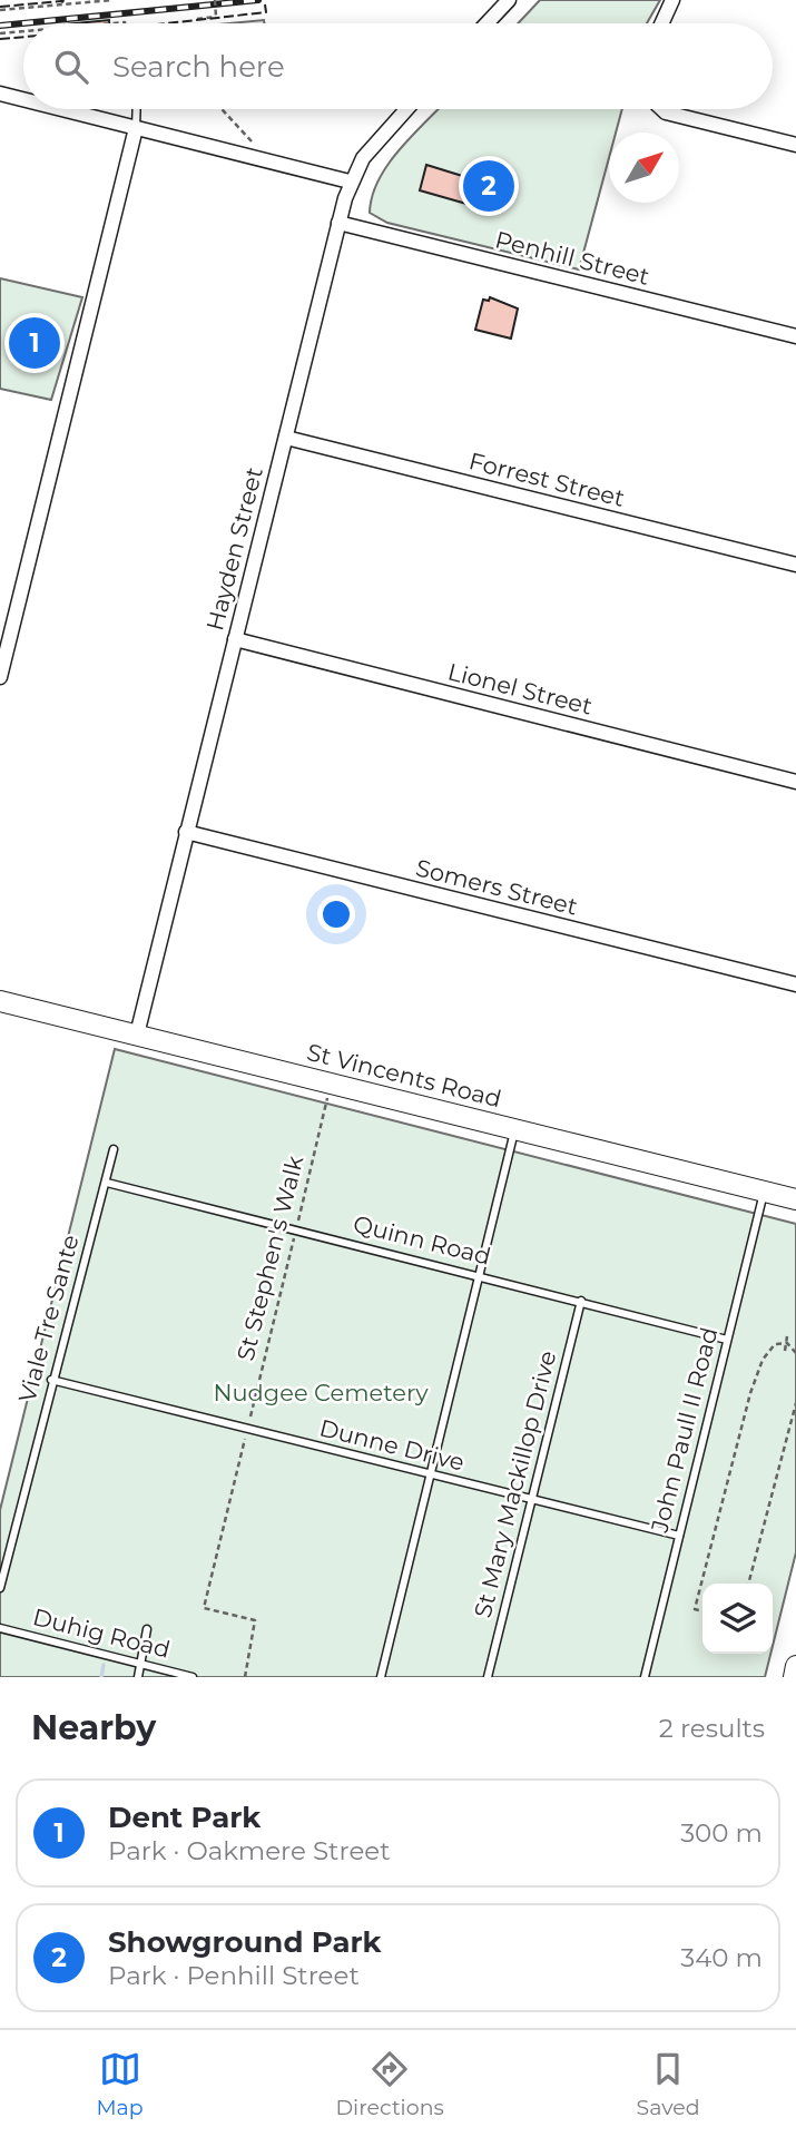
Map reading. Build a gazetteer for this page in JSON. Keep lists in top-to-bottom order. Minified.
{"streets":{"main road":["St Vincents Road"],"street":["Penhill Street","Forrest Street","Hayden Street","Lionel Street","Somers Street"],"lane":["Quinn Road","Viale Tre Sante","John Paull II Road","Dunne Drive","St Mary Mackillop Drive","Duhig Road"],"path":["St Stephen's Walk"]},"crossings":[["Penhill Street","Hayden Street"],["Forrest Street","Hayden Street"],["Hayden Street","Lionel Street"],["Hayden Street","Somers Street"],["Hayden Street","St Vincents Road"],["St Vincents Road","St Stephen's Walk"],["St Vincents Road","John Paull II Road"],["Quinn Road","St Stephen's Walk"],["Quinn Road","Viale Tre Sante"],["Quinn Road","John Paull II Road"],["Quinn Road","St Mary Mackillop Drive"],["St Stephen's Walk","Dunne Drive"],["Viale Tre Sante","Dunne Drive"],["John Paull II Road","Dunne Drive"],["Dunne Drive","St Mary Mackillop Drive"]],"parks":["Nudgee Cemetery"],"north":"top right","page":{"search":"Search here","pins":["2","1"],"heading":["Nearby","2 results"],"list":[{"mark":"1","name":"Dent Park","note":"Park · Oakmere Street","value":"300 m"},{"mark":"2","name":"Showground Park","note":"Park · Penhill Street","value":"340 m"}],"nav":["Map","Directions","Saved"]}}
